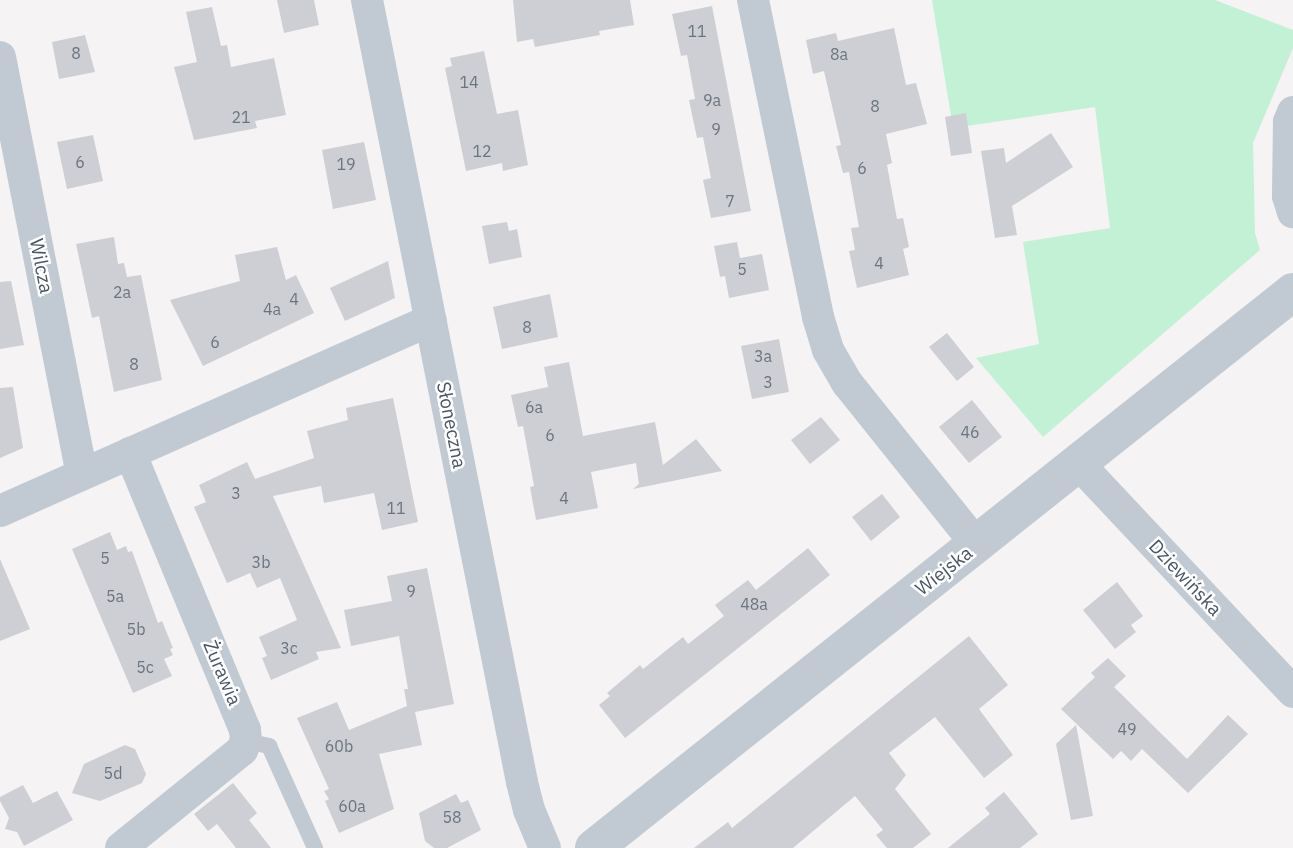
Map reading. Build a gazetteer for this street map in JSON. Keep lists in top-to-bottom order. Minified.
{"streets":{"street":["Wilcza","Słoneczna","Wiejska","Dziewińska","Żurawia"]},"crossings":[["Wiejska","Dziewińska"]],"house_numbers":["11","8","8a","14","9a","8","21","9","12","6","19","6","7","4","5","2a","4","4a","8","6","3a","8","3","6a","46","6","3","4","11","5","3b","9","5a","48a","5b","3c","5c","49","60b","5d","60a","58"]}
